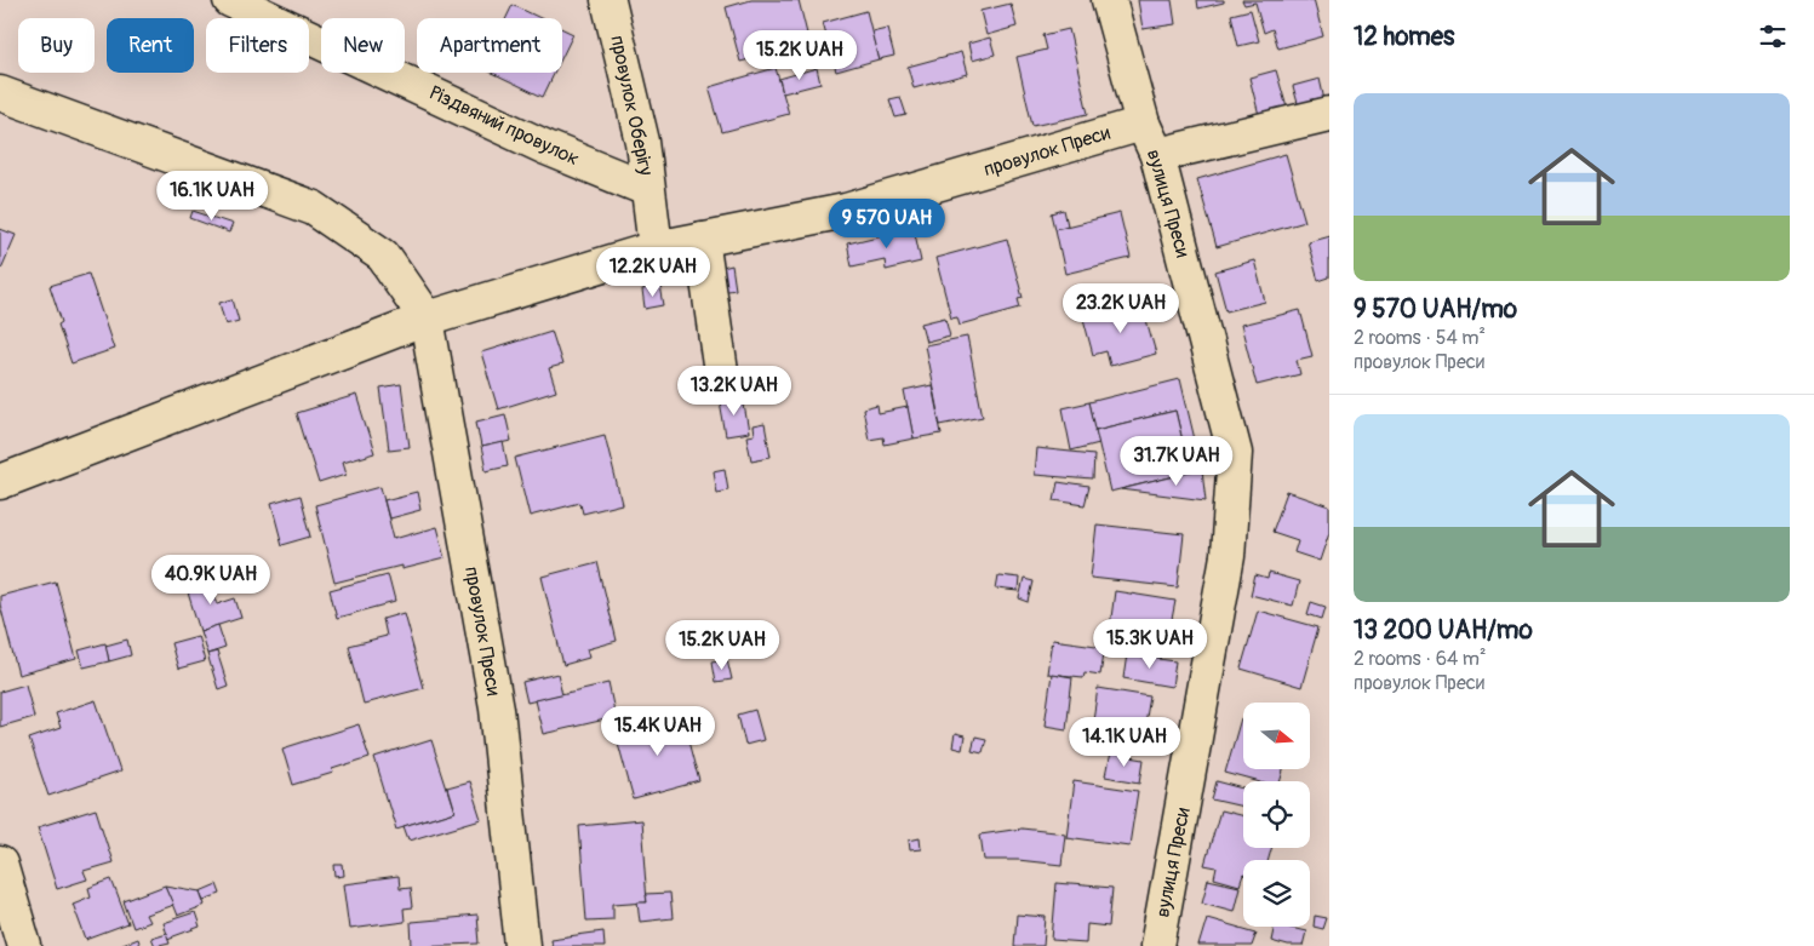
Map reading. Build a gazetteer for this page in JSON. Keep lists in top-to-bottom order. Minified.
{"streets":{"street":["провулок Оберігу","Різдвяний провулок","провулок Преси","вулиця Преси"]},"crossings":[["провулок Оберігу","Різдвяний провулок"],["провулок Оберігу","провулок Преси"],["провулок Преси","вулиця Преси"]],"north":"right","page":{"heading":"12 homes","chip":["Buy","Rent","Filters","New","Apartment"],"price":["15.2K UAH","16.1K UAH","9 570 UAH","12.2K UAH","23.2K UAH","13.2K UAH","31.7K UAH","40.9K UAH","15.3K UAH","15.2K UAH","15.4K UAH","14.1K UAH"],"list":[{"name":"9 570 UAH/mo","note":"2 rooms · 54 m² · провулок Преси"},{"name":"13 200 UAH/mo","note":"2 rooms · 64 m² · провулок Преси"}]}}
